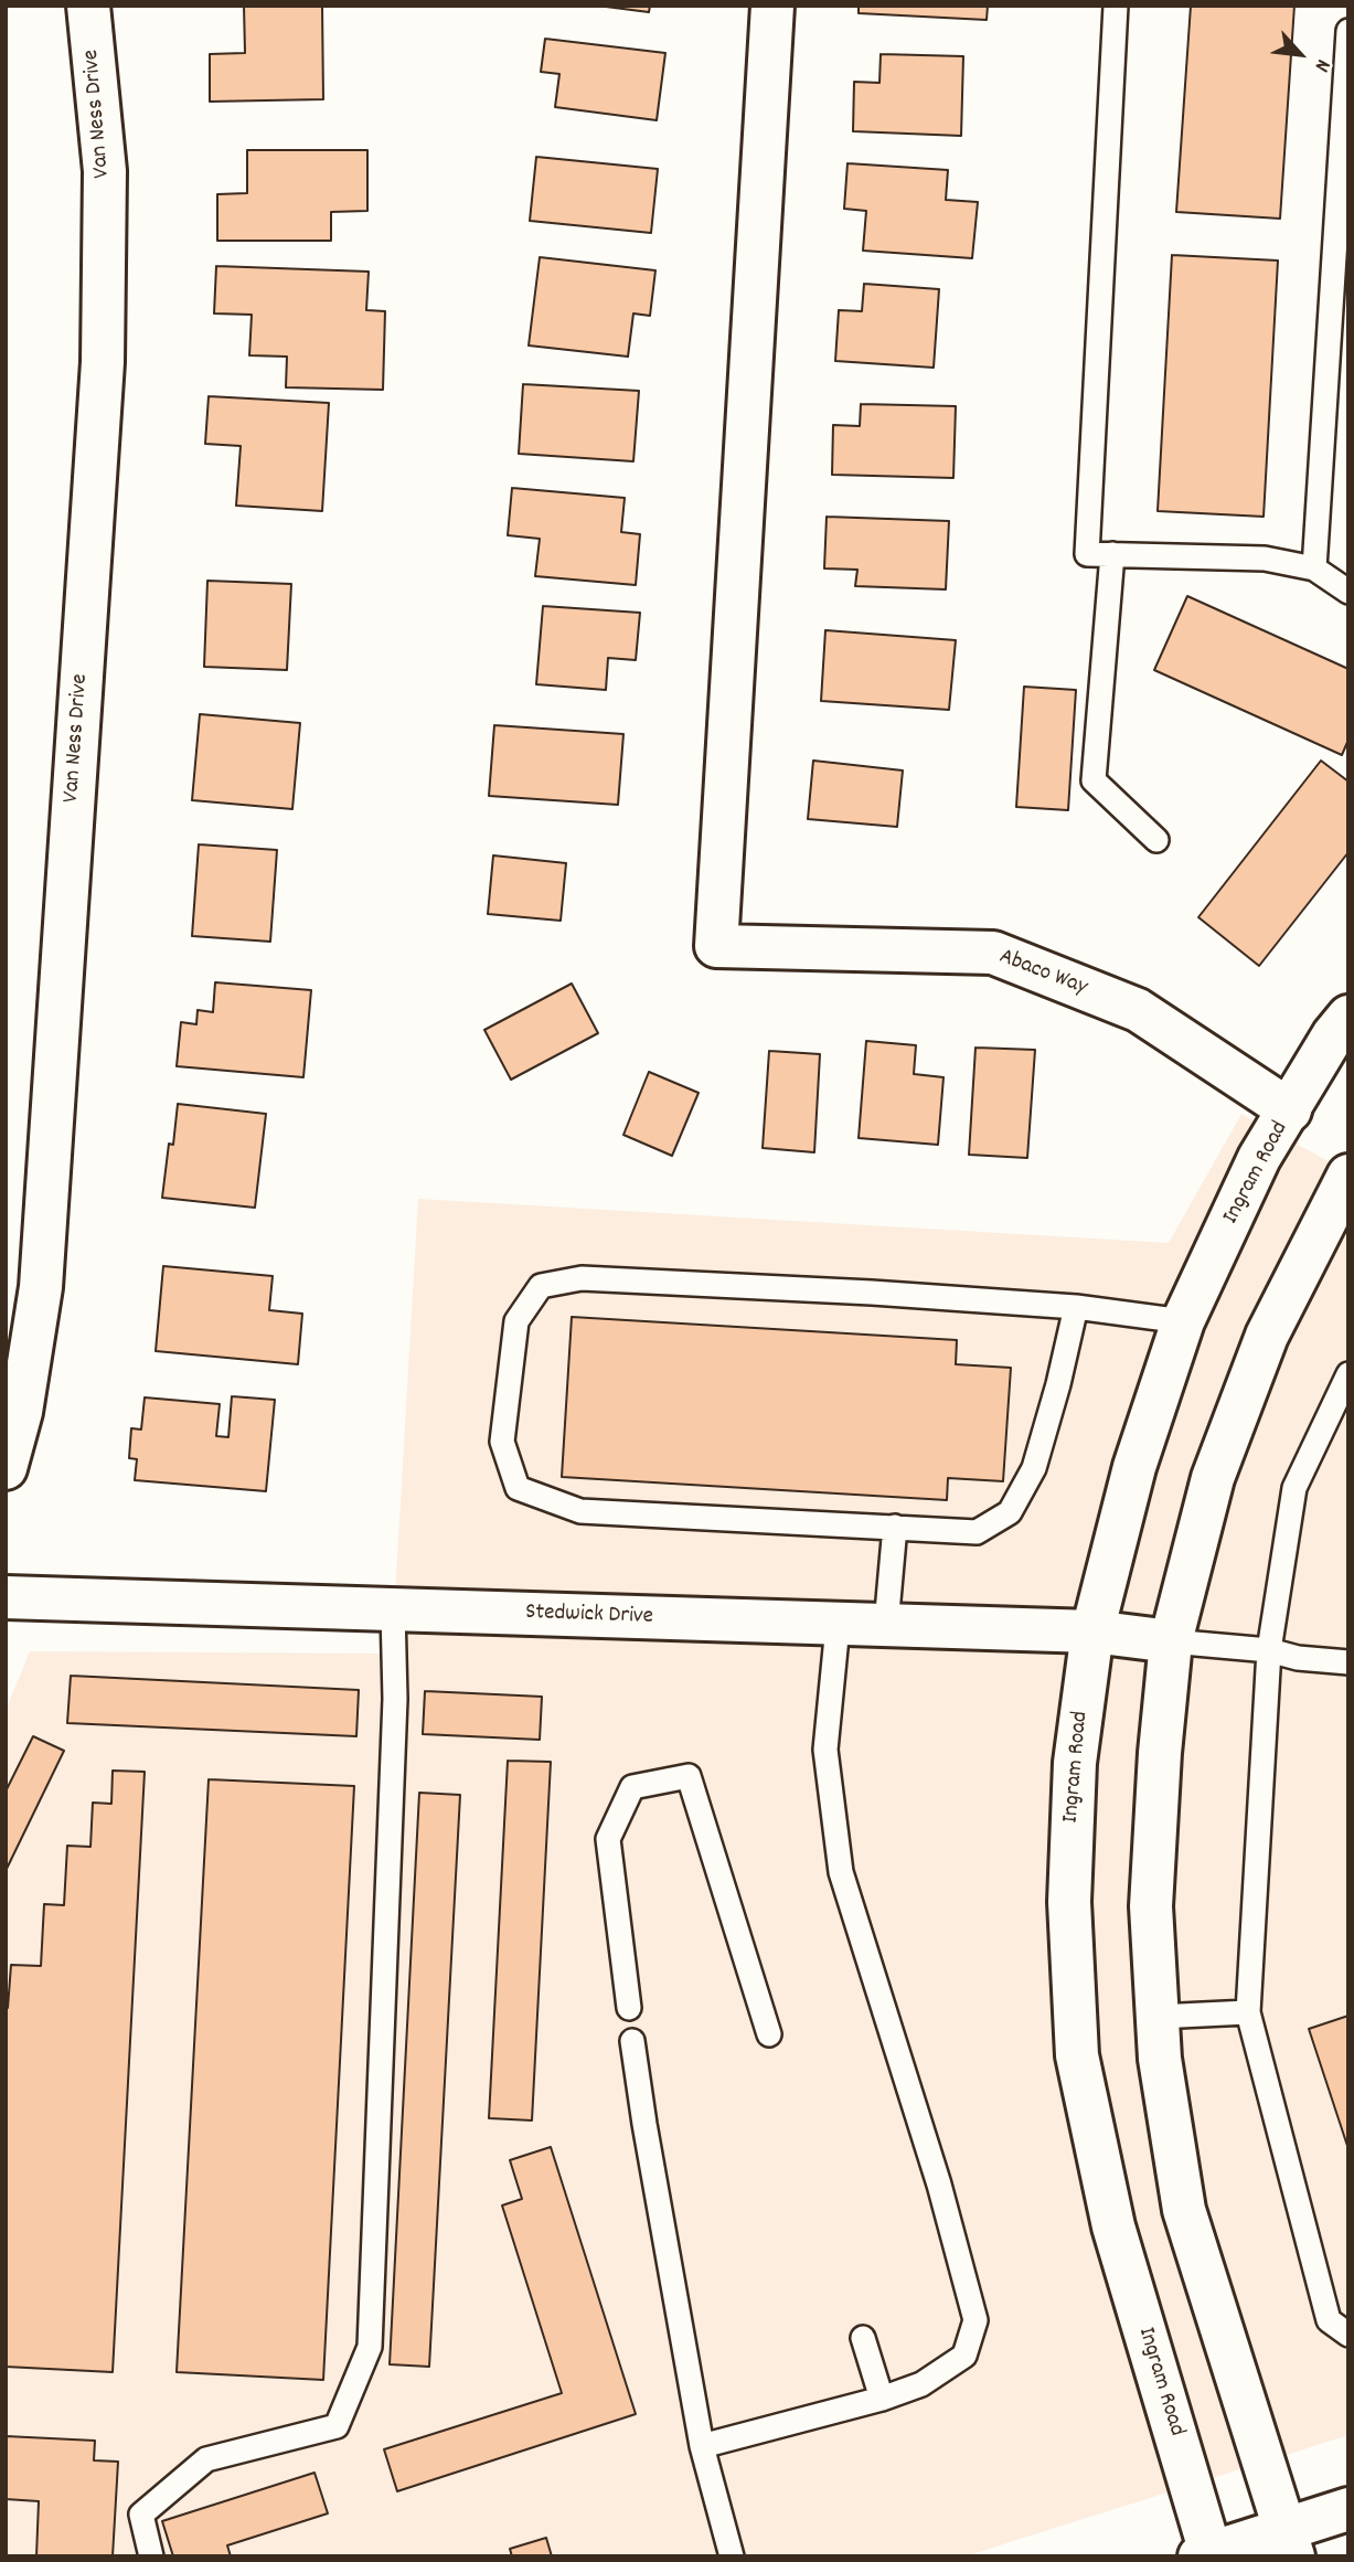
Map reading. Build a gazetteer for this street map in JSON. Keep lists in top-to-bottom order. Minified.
{"streets":{"street":["Van Ness Drive","Abaco Way","Ingram Road","Stedwick Drive"]},"crossings":[["Abaco Way","Ingram Road"],["Ingram Road","Stedwick Drive"]],"north":"bottom right"}
